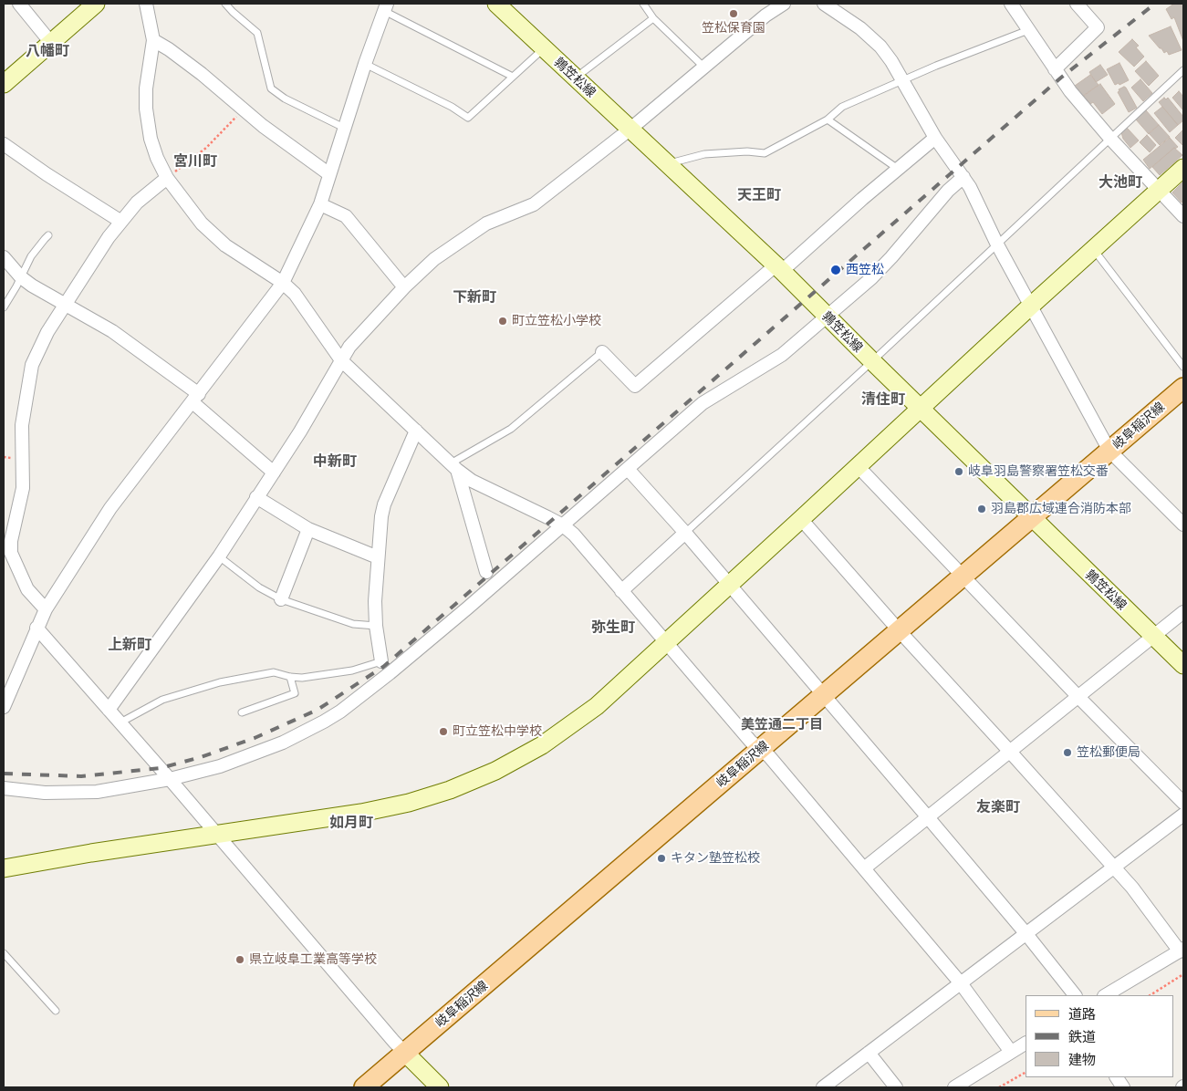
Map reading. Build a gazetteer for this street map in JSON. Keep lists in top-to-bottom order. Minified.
{"streets":{"main road":["岐阜稲沢線"],"street":["鶉笠松線"]},"crossings":[["鶉笠松線","岐阜稲沢線"]],"districts":["八幡町","宮川町","大池町","天王町","下新町","清住町","中新町","弥生町","上新町","美笠通二丁目","友楽町","如月町"],"places":["笠松保育園","西笠松","町立笠松小学校","岐阜羽島警察署笠松交番","羽島郡広域連合消防本部","町立笠松中学校","笠松郵便局","キタン塾笠松校","県立岐阜工業高等学校"],"legend":["道路","鉄道","建物"]}
